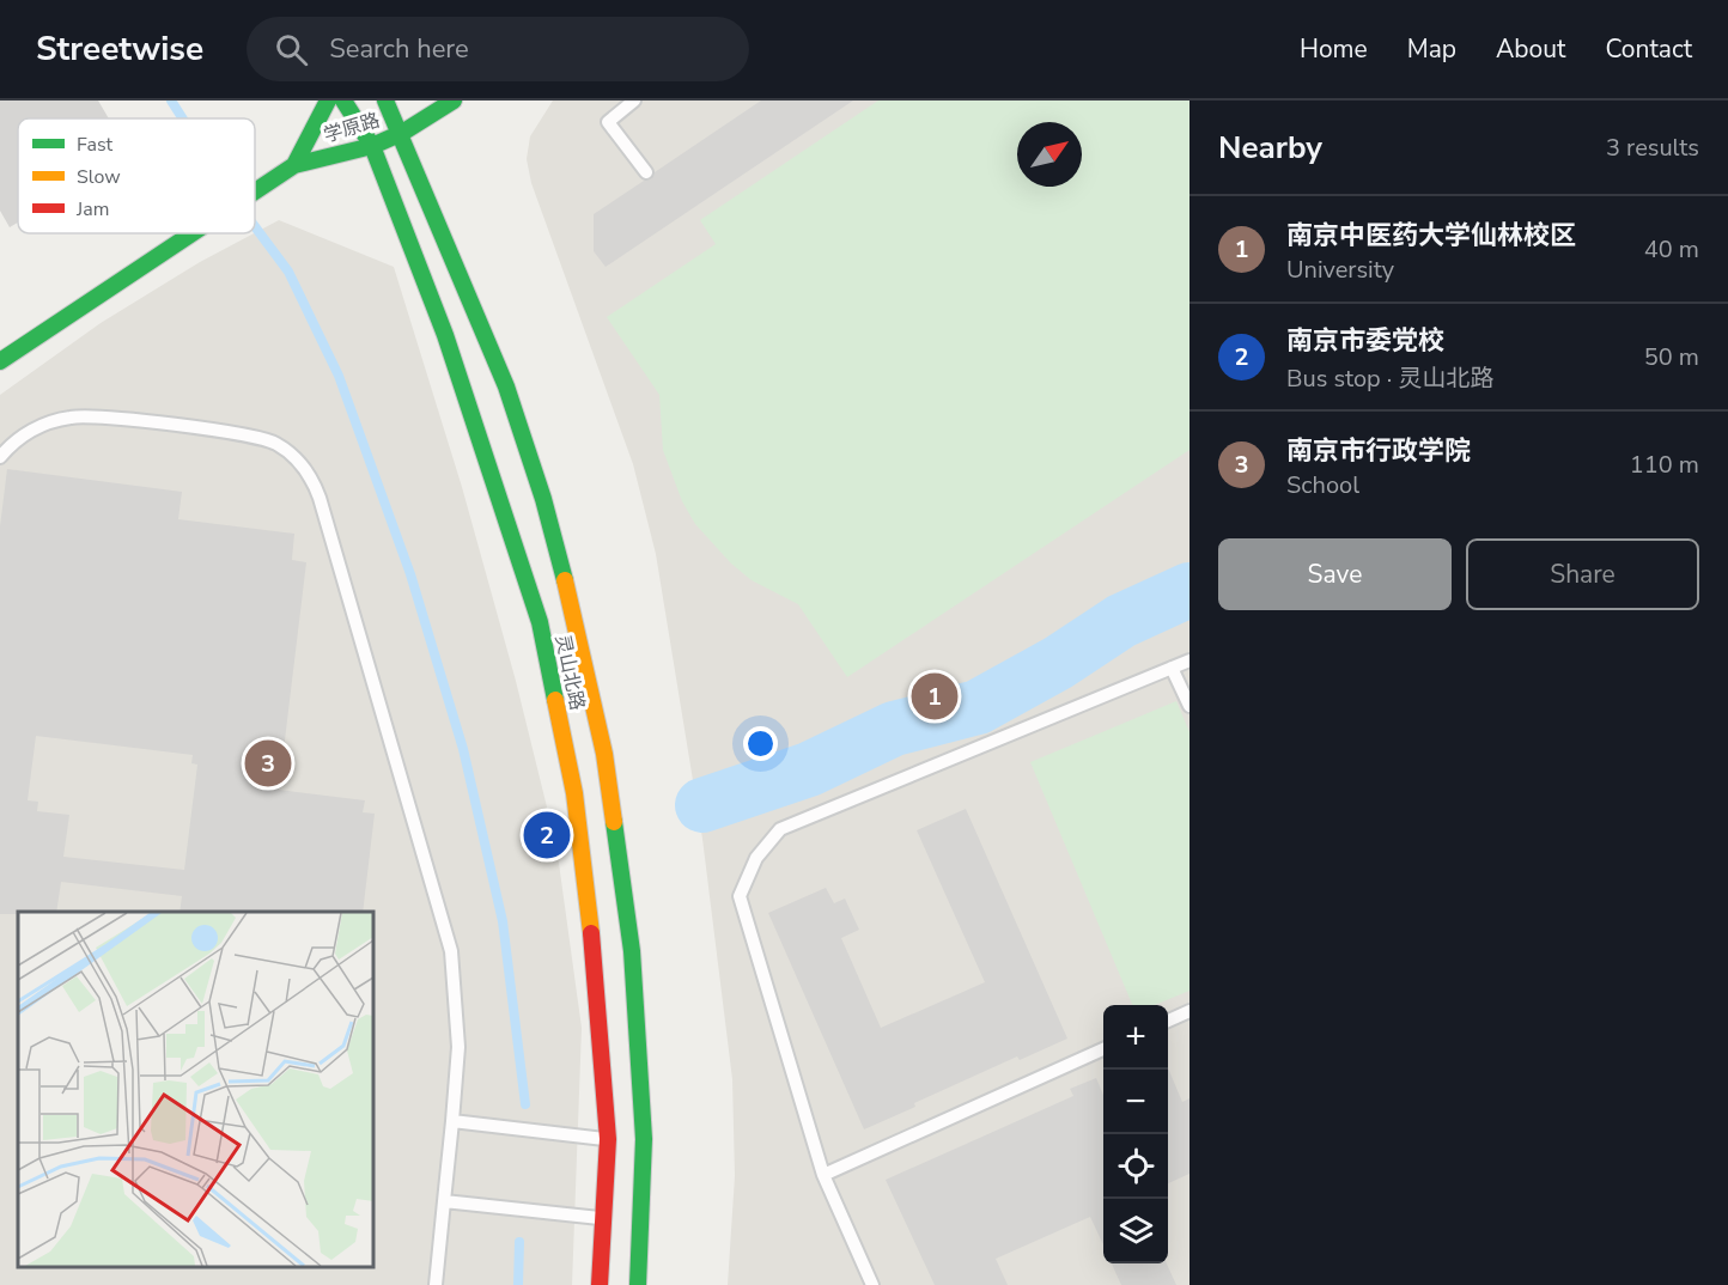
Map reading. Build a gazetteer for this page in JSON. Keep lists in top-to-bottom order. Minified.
{"streets":{"main road":["学原路","灵山北路"]},"crossings":[["学原路","灵山北路"]],"legend":["Fast","Slow","Jam"],"north":"top right","page":{"header":"Streetwise","search":"Search here","nav":["Home","Map","About","Contact"],"heading":["Nearby","3 results"],"list":[{"mark":"1","name":"南京中医药大学仙林校区","note":"University","value":"40 m"},{"mark":"2","name":"南京市委党校","note":"Bus stop · 灵山北路","value":"50 m"},{"mark":"3","name":"南京市行政学院","note":"School","value":"110 m"}],"buttons":["Save","Share"],"pins":["1","3","2"],"map_buttons":["+","−"]}}
